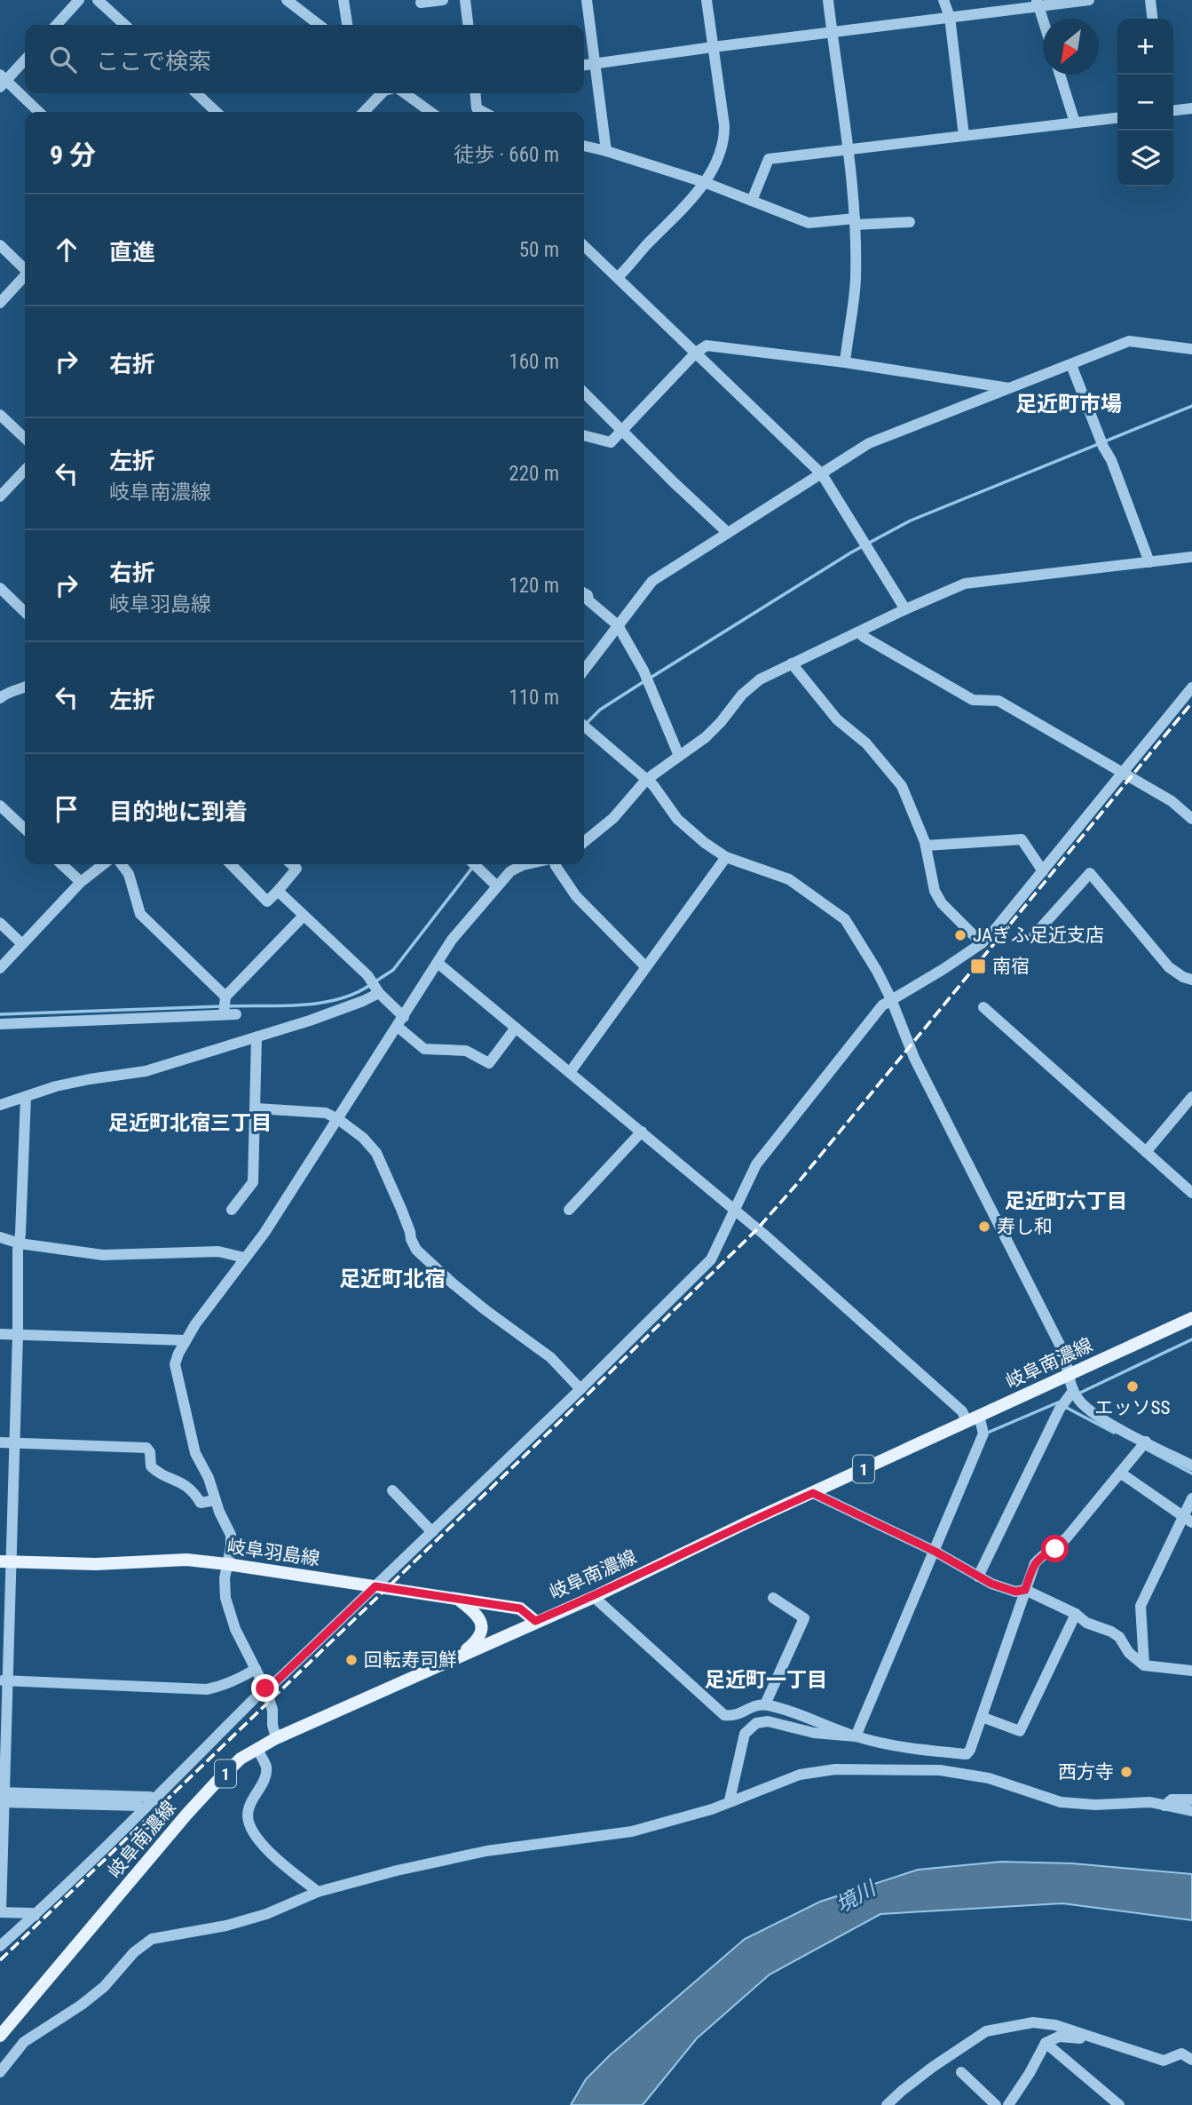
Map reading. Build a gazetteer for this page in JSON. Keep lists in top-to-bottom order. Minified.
{"streets":{"main road":["岐阜南濃線","1","岐阜羽島線"]},"crossings":[["岐阜南濃線","岐阜羽島線"]],"districts":["足近町市場","足近町北宿三丁目","足近町六丁目","足近町北宿","足近町一丁目"],"water":["境川"],"places":{"other":["JAぎふ足近支店","寿し和","エッソSS","回転寿司鮮","西方寺"],"transit":["南宿"]},"north":"bottom left","page":{"map_buttons":["+","−"],"search":"ここで検索","heading":["9 分","徒歩 · 660 m"],"list":[["直進","50 m"],["右折","160 m"],["左折","岐阜南濃線","220 m"],["右折","岐阜羽島線","120 m"],["左折","110 m"],"目的地に到着"]}}
